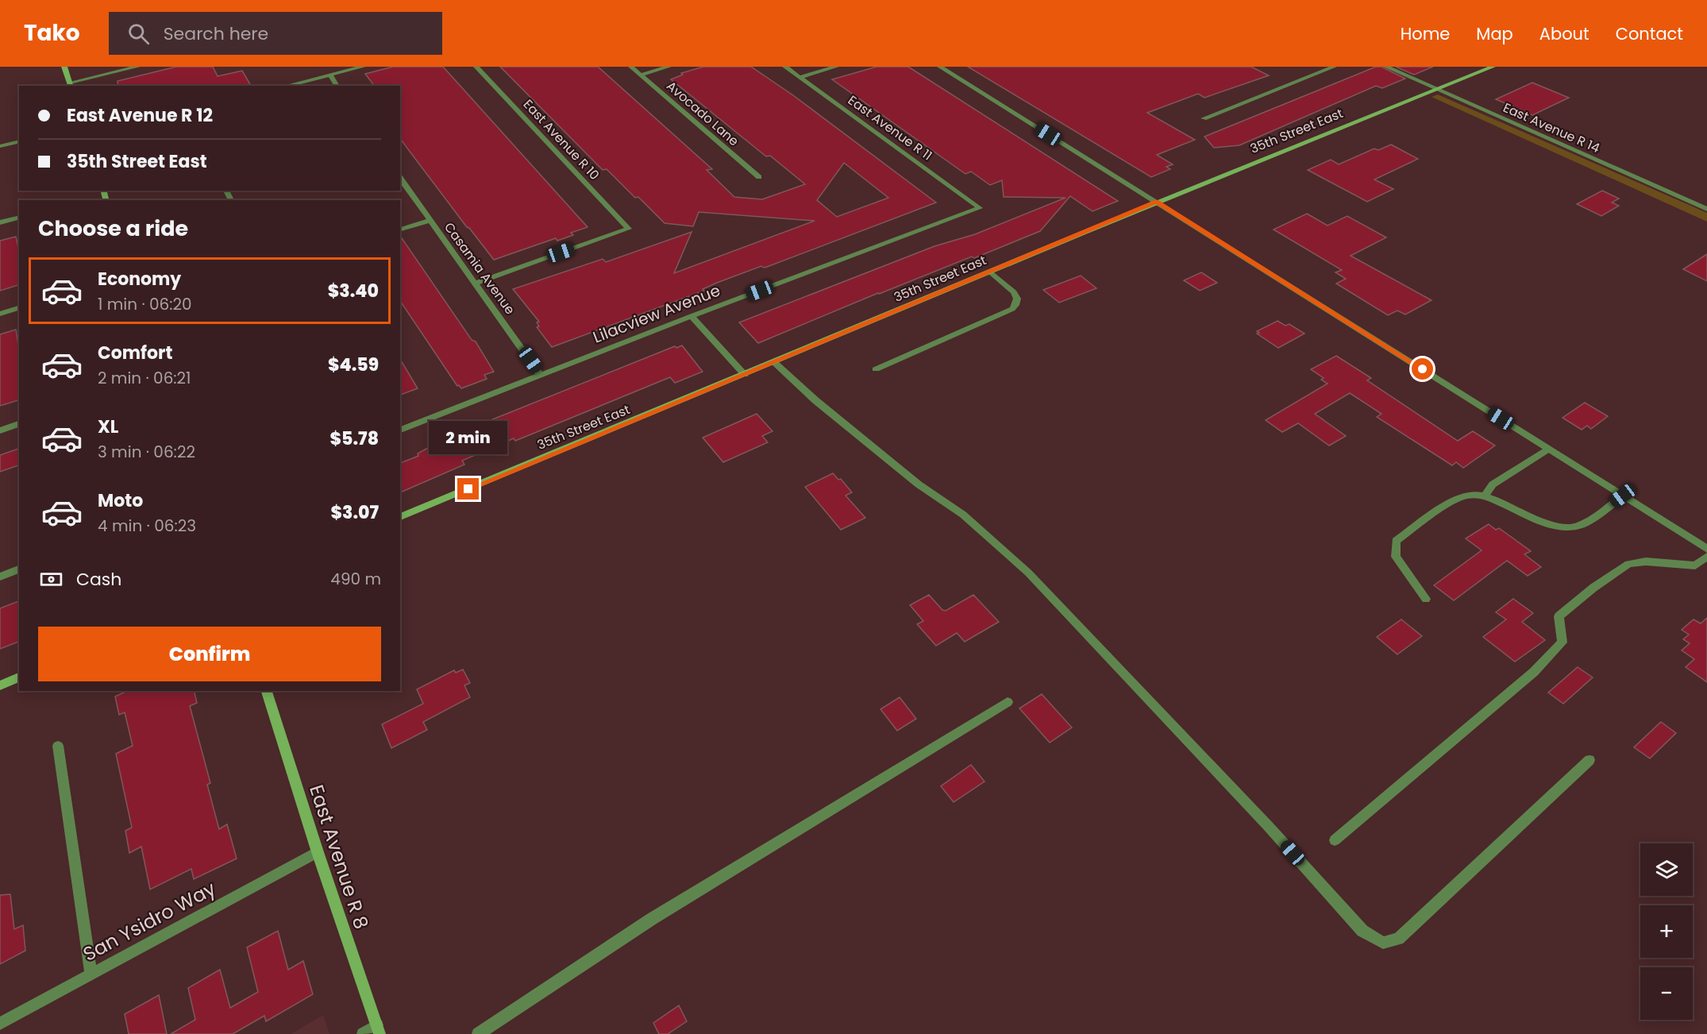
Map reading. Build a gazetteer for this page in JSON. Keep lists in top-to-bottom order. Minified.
{"streets":{"street":["Avocado Lane","East Avenue R 11","East Avenue R 14","35th Street East","East Avenue R 10","Casamia Avenue","Lilacview Avenue","East Avenue R 8","San Ysidro Way"]},"crossings":[["East Avenue R 11","Lilacview Avenue"],["East Avenue R 14","35th Street East"],["East Avenue R 10","Casamia Avenue"],["Casamia Avenue","Lilacview Avenue"],["East Avenue R 8","San Ysidro Way"]],"page":{"header":"Tako","search":"Search here","nav":["Home","Map","About","Contact"],"banner":["East Avenue R 12","35th Street East"],"heading":"Choose a ride","list":[{"name":"Economy","note":"1 min · 06:20","value":"$3.40"},{"name":"Comfort","note":"2 min · 06:21","value":"$4.59"},{"name":"XL","note":"3 min · 06:22","value":"$5.78"},{"name":"Moto","note":"4 min · 06:23","value":"$3.07"}],"bubble":"2 min","pay":["Cash","490 m"],"buttons":"Confirm","map_buttons":["+","−"]}}
